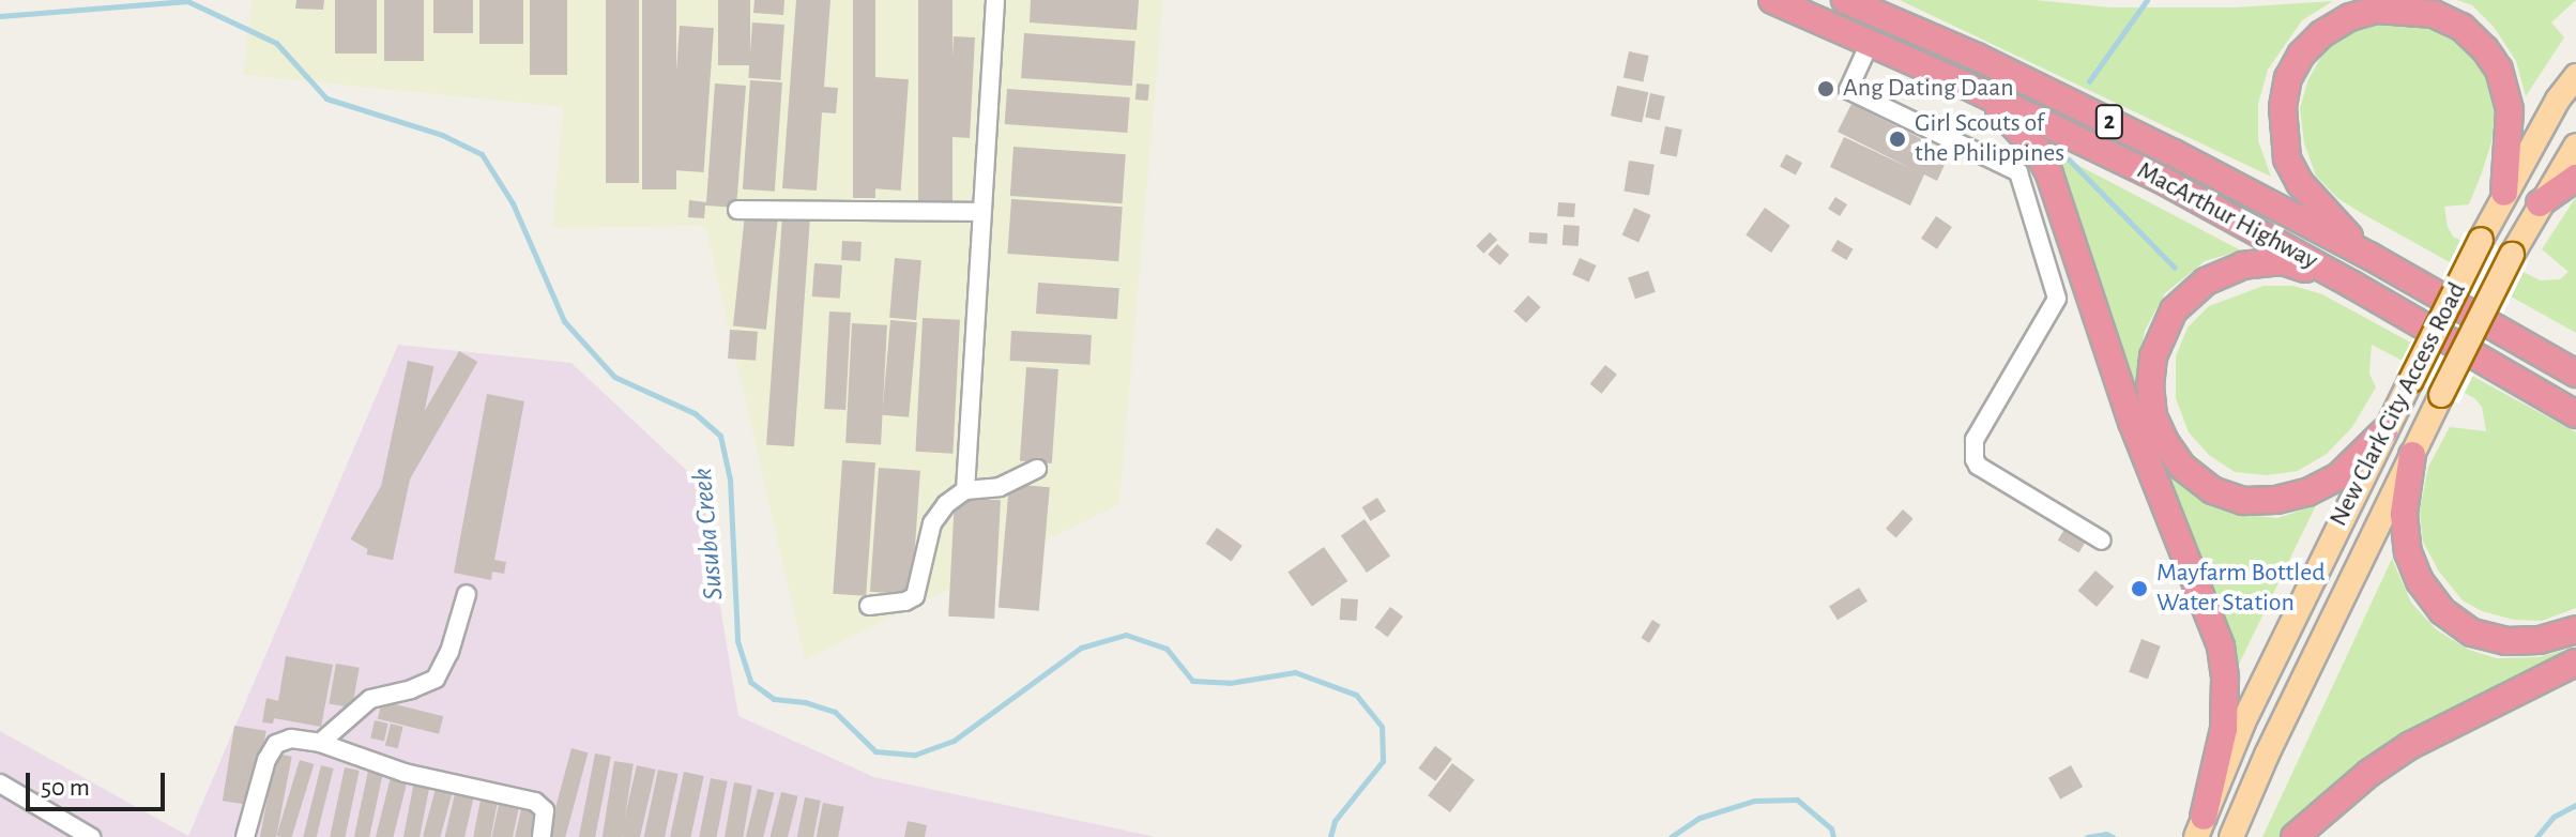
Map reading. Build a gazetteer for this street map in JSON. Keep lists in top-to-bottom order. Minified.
{"streets":{"highway":["2","MacArthur Highway"],"main road":["New Clark City Access Road"]},"water":["Susuba Creek"],"places":["Ang Dating Daan","Girl Scouts of the Philippines","Mayfarm Bottled Water Station"],"scale_bar":"50 m"}
